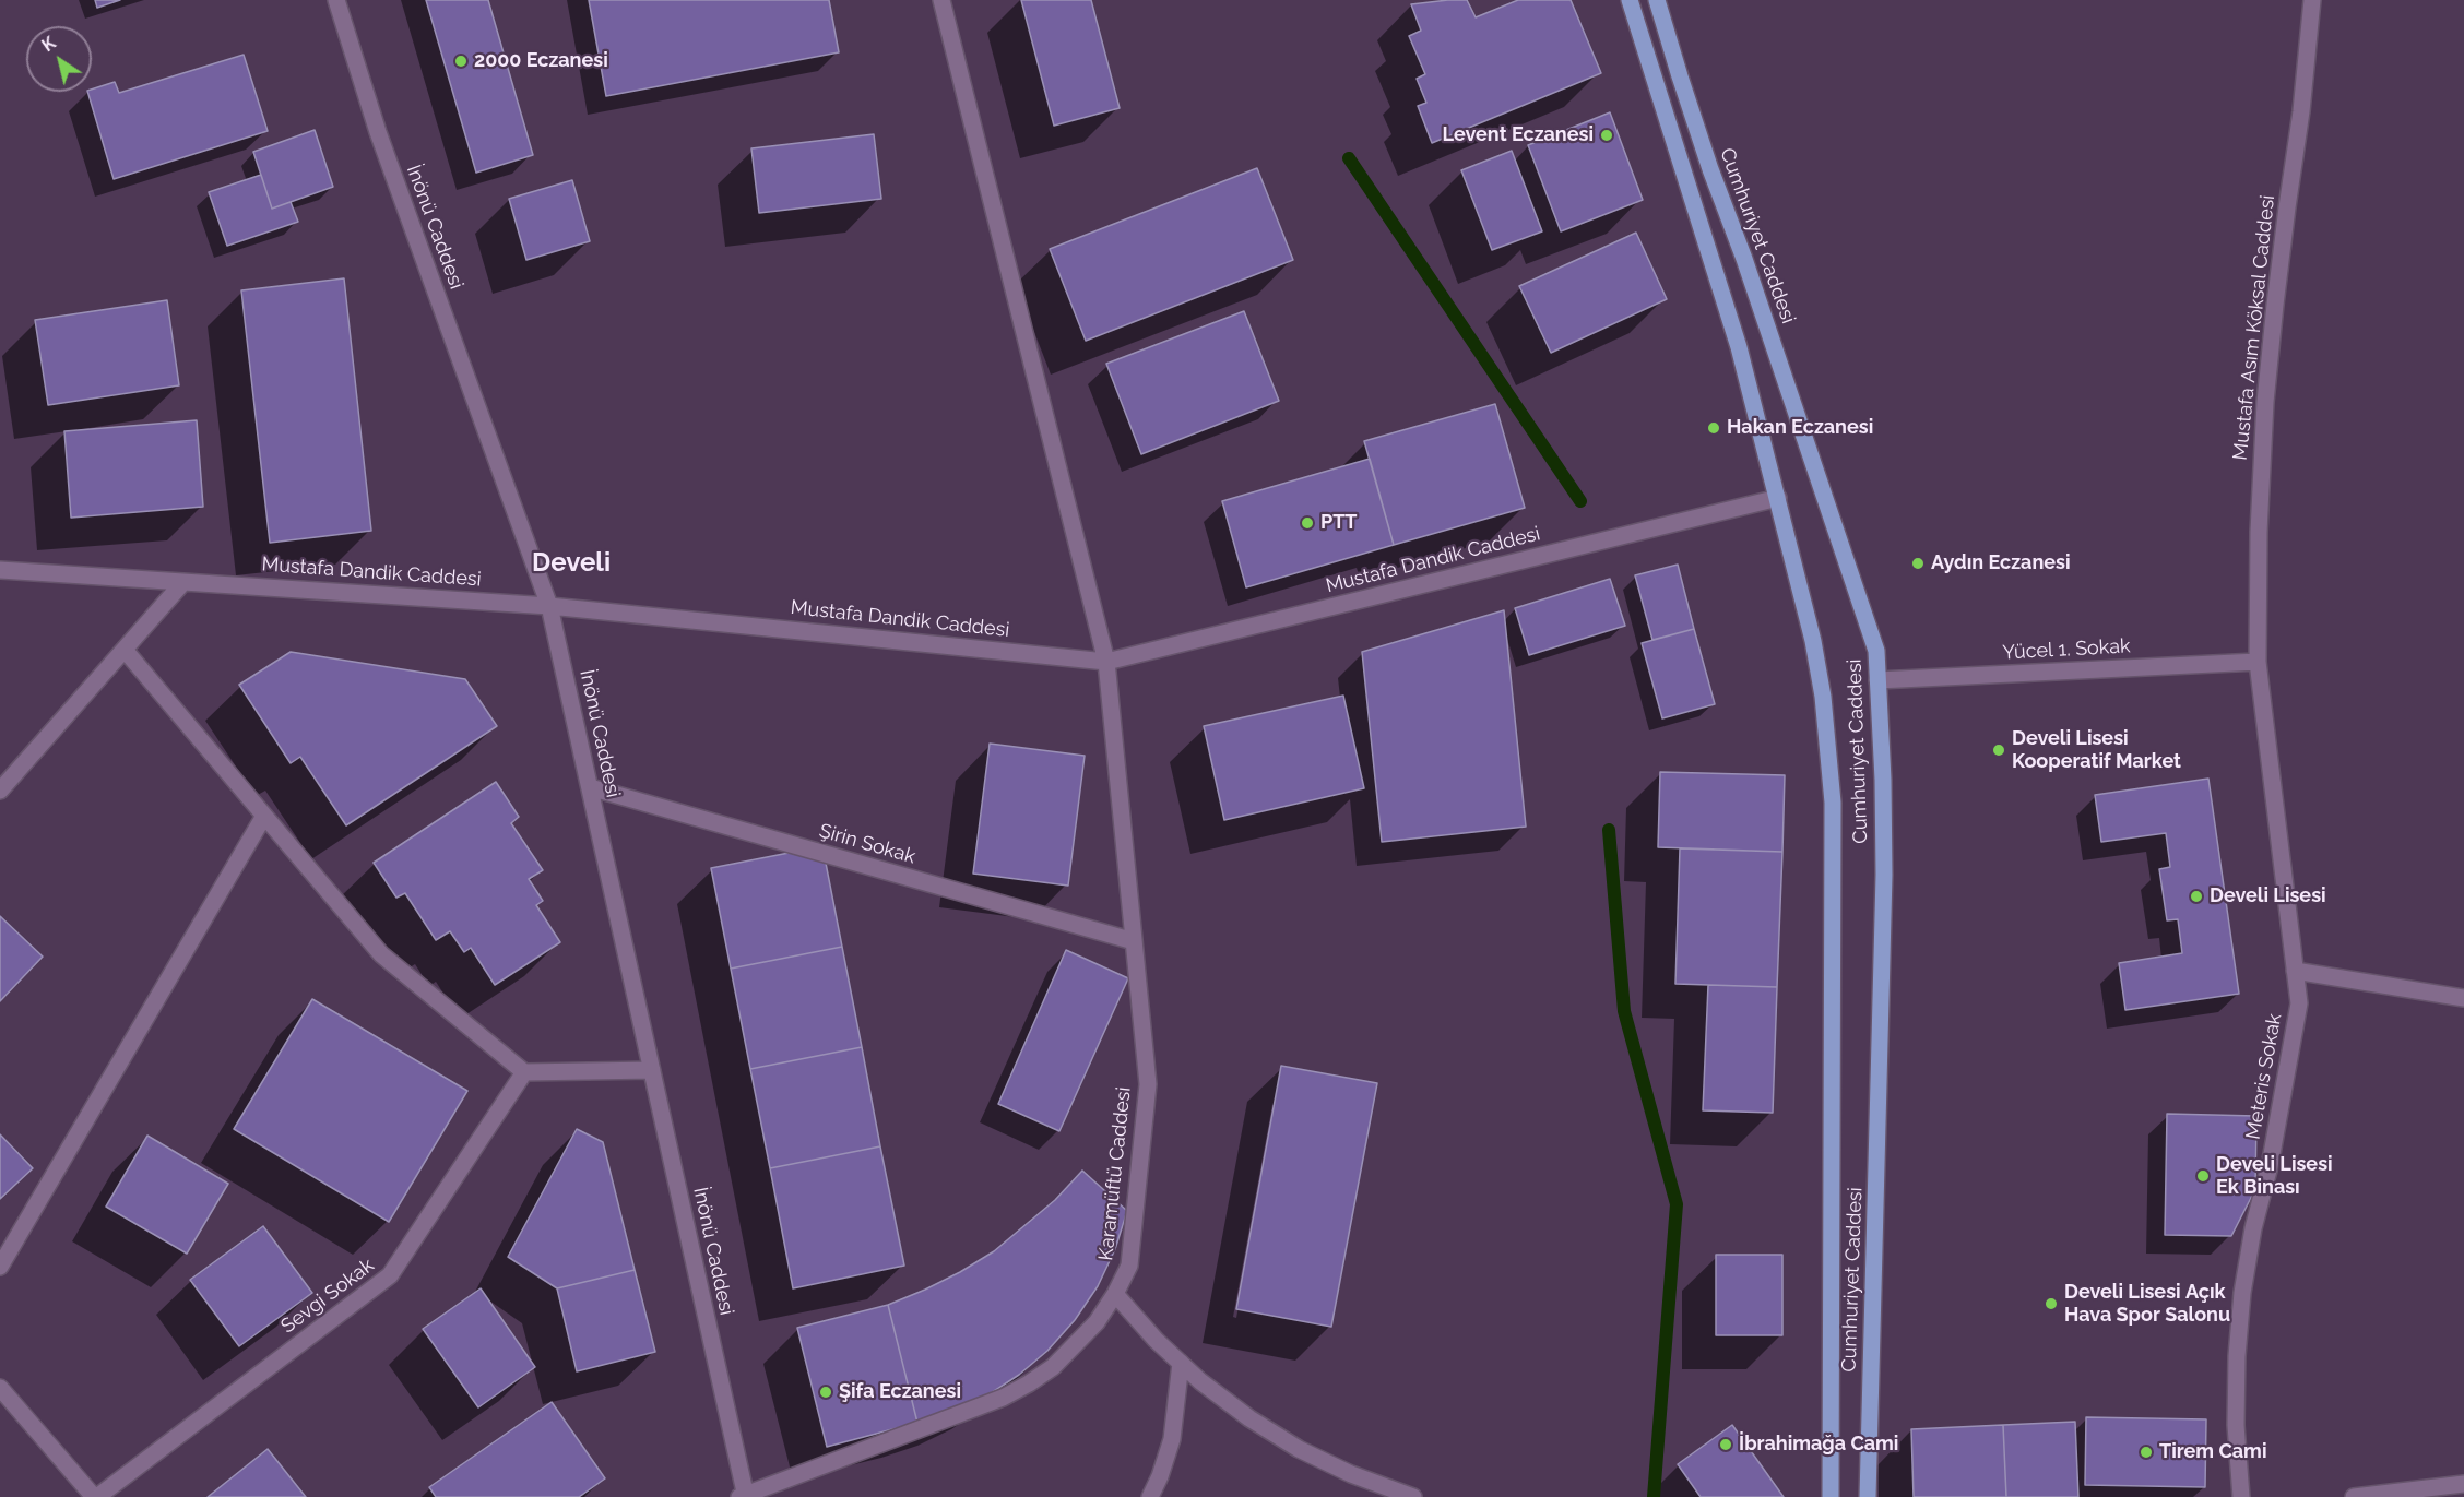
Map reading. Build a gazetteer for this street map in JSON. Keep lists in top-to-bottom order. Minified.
{"streets":{"main road":["Cumhuriyet Caddesi"],"street":["İnönü Caddesi","Mustafa Asım Köksal Caddesi","Mustafa Dandik Caddesi","Yücel 1. Sokak","Şirin Sokak","Meteris Sokak","Karamüftü Caddesi","Sevgi Sokak"]},"crossings":[["İnönü Caddesi","Mustafa Dandik Caddesi"],["İnönü Caddesi","Şirin Sokak"],["İnönü Caddesi","Karamüftü Caddesi"],["Cumhuriyet Caddesi","Mustafa Dandik Caddesi"],["Cumhuriyet Caddesi","Yücel 1. Sokak"],["Mustafa Asım Köksal Caddesi","Yücel 1. Sokak"],["Mustafa Asım Köksal Caddesi","Meteris Sokak"],["Mustafa Dandik Caddesi","Karamüftü Caddesi"],["Yücel 1. Sokak","Meteris Sokak"],["Şirin Sokak","Karamüftü Caddesi"]],"districts":["Develi"],"places":["2000 Eczanesi","Levent Eczanesi","Hakan Eczanesi","PTT","Aydın Eczanesi","Develi Lisesi Kooperatif Market","Develi Lisesi","Develi Lisesi Ek Binası","Develi Lisesi Açık Hava Spor Salonu","Şifa Eczanesi","İbrahimağa Cami","Tirem Cami"],"north":"top left"}
